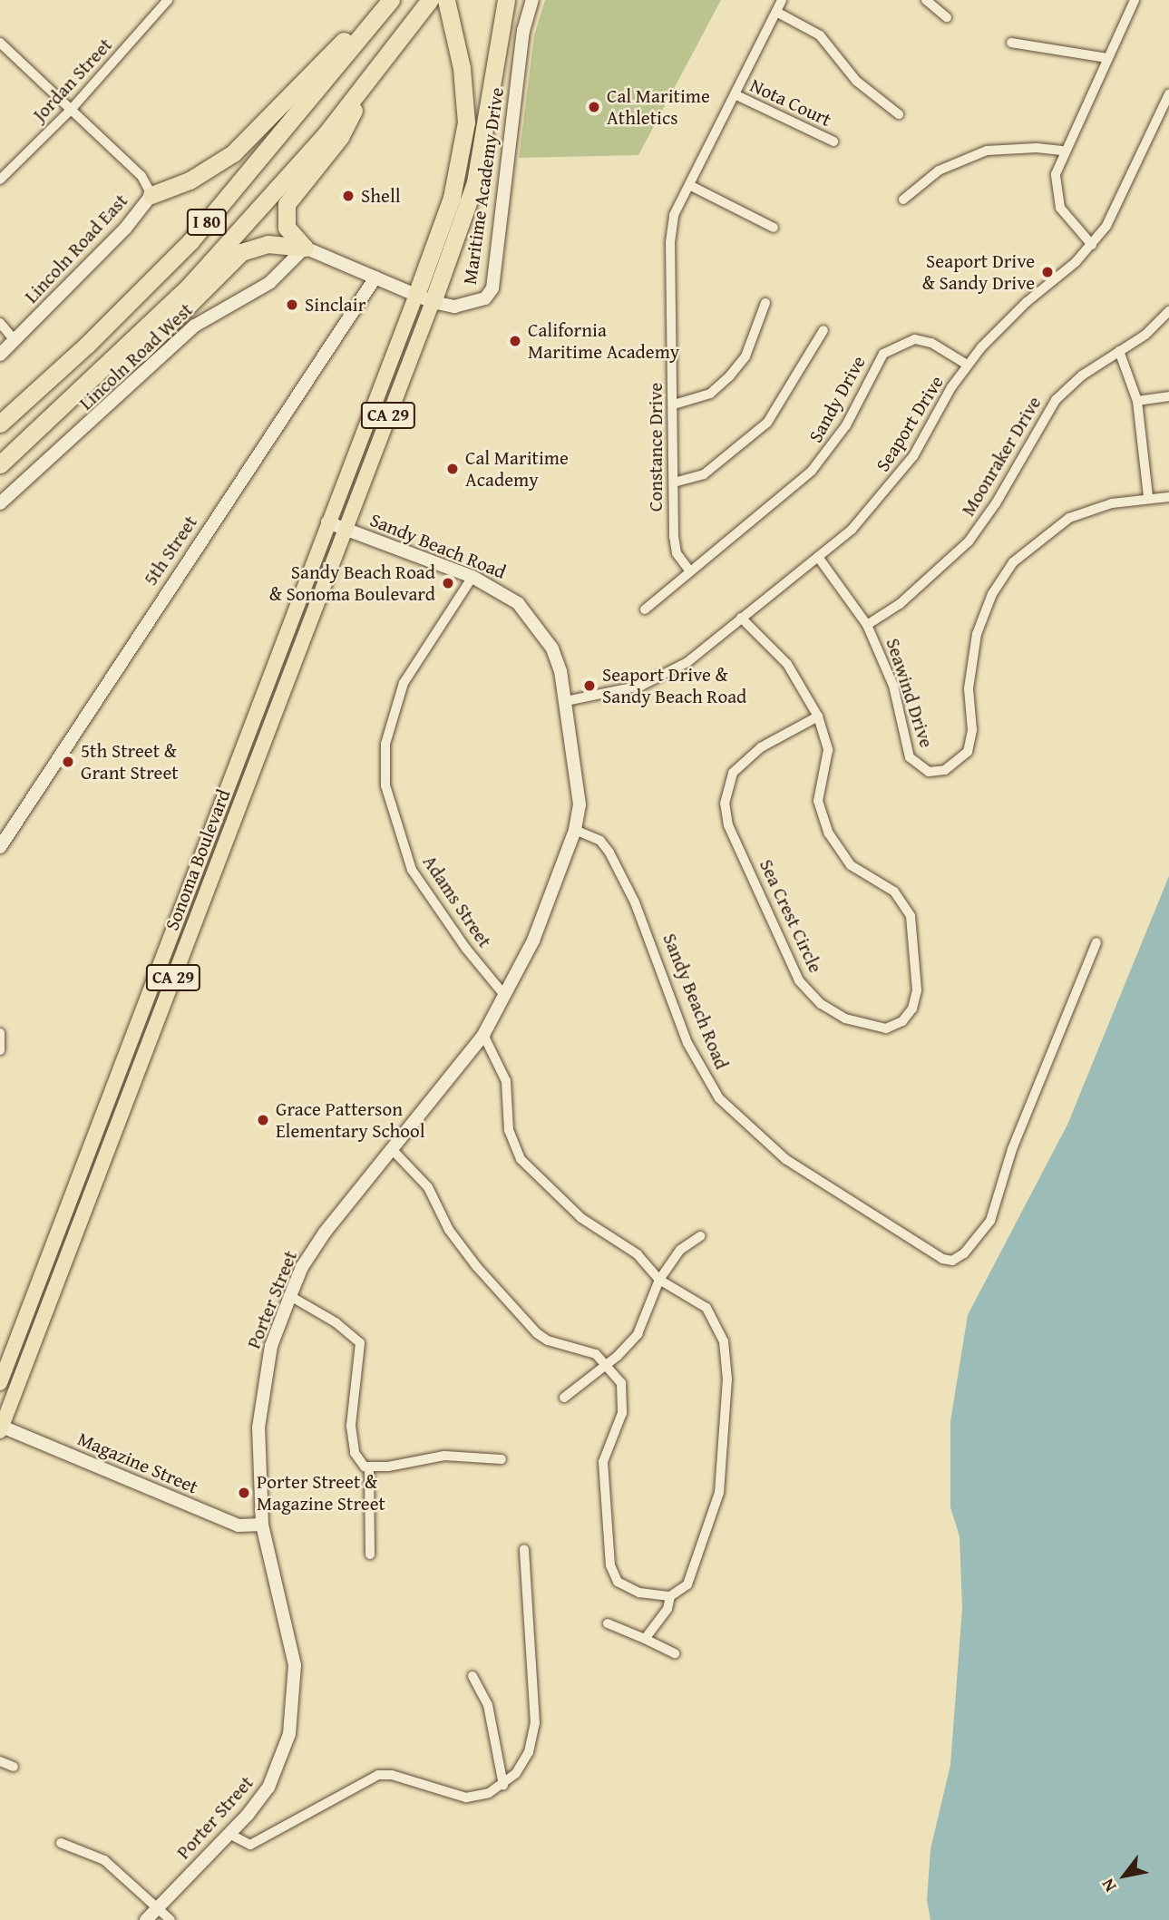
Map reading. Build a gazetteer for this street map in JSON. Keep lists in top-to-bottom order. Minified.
{"streets":{"highway":["I 80","CA 29"],"main road":["Sonoma Boulevard"],"street":["Jordan Street","Nota Court","Maritime Academy Drive","Lincoln Road East","Lincoln Road West","Sandy Drive","Seaport Drive","Constance Drive","Moonraker Drive","Sandy Beach Road","5th Street","Seawind Drive","Adams Street","Sea Crest Circle","Porter Street","Magazine Street"]},"crossings":[["Nota Court","Constance Drive"],["Maritime Academy Drive","Lincoln Road West"],["Maritime Academy Drive","CA 29"],["Maritime Academy Drive","5th Street"],["Maritime Academy Drive","Sonoma Boulevard"],["Sandy Drive","Seaport Drive"],["Sandy Drive","Constance Drive"],["CA 29","Sonoma Boulevard"],["Seaport Drive","Sandy Beach Road"],["Seaport Drive","Seawind Drive"],["Seaport Drive","Sea Crest Circle"],["Moonraker Drive","Seawind Drive"],["Sandy Beach Road","Sonoma Boulevard"],["Sandy Beach Road","Adams Street"],["Sandy Beach Road","Porter Street"],["Sonoma Boulevard","Magazine Street"],["Adams Street","Porter Street"],["Porter Street","Magazine Street"]],"places":["Cal Maritime Athletics","Shell","Seaport Drive & Sandy Drive","Sinclair","California Maritime Academy","Cal Maritime Academy","Sandy Beach Road & Sonoma Boulevard","Seaport Drive & Sandy Beach Road","5th Street & Grant Street","Grace Patterson Elementary School","Porter Street & Magazine Street"],"north":"bottom left"}
